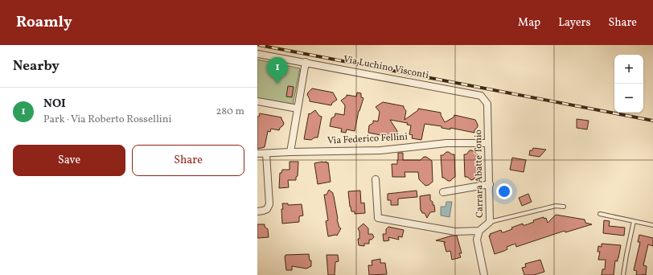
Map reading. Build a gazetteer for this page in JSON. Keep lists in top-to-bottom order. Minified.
{"streets":{"street":["Via Luchino Visconti","Via Federico Fellini","Carrara Abatte Tonio"]},"crossings":[["Via Luchino Visconti","Carrara Abatte Tonio"],["Via Federico Fellini","Carrara Abatte Tonio"]],"page":{"header":"Roamly","nav":["Map","Layers","Share"],"heading":"Nearby","map_buttons":["+","−"],"pins":"1","list":[{"mark":"1","name":"NOI","note":"Park · Via Roberto Rossellini","value":"280 m"}],"buttons":["Save","Share"]}}
